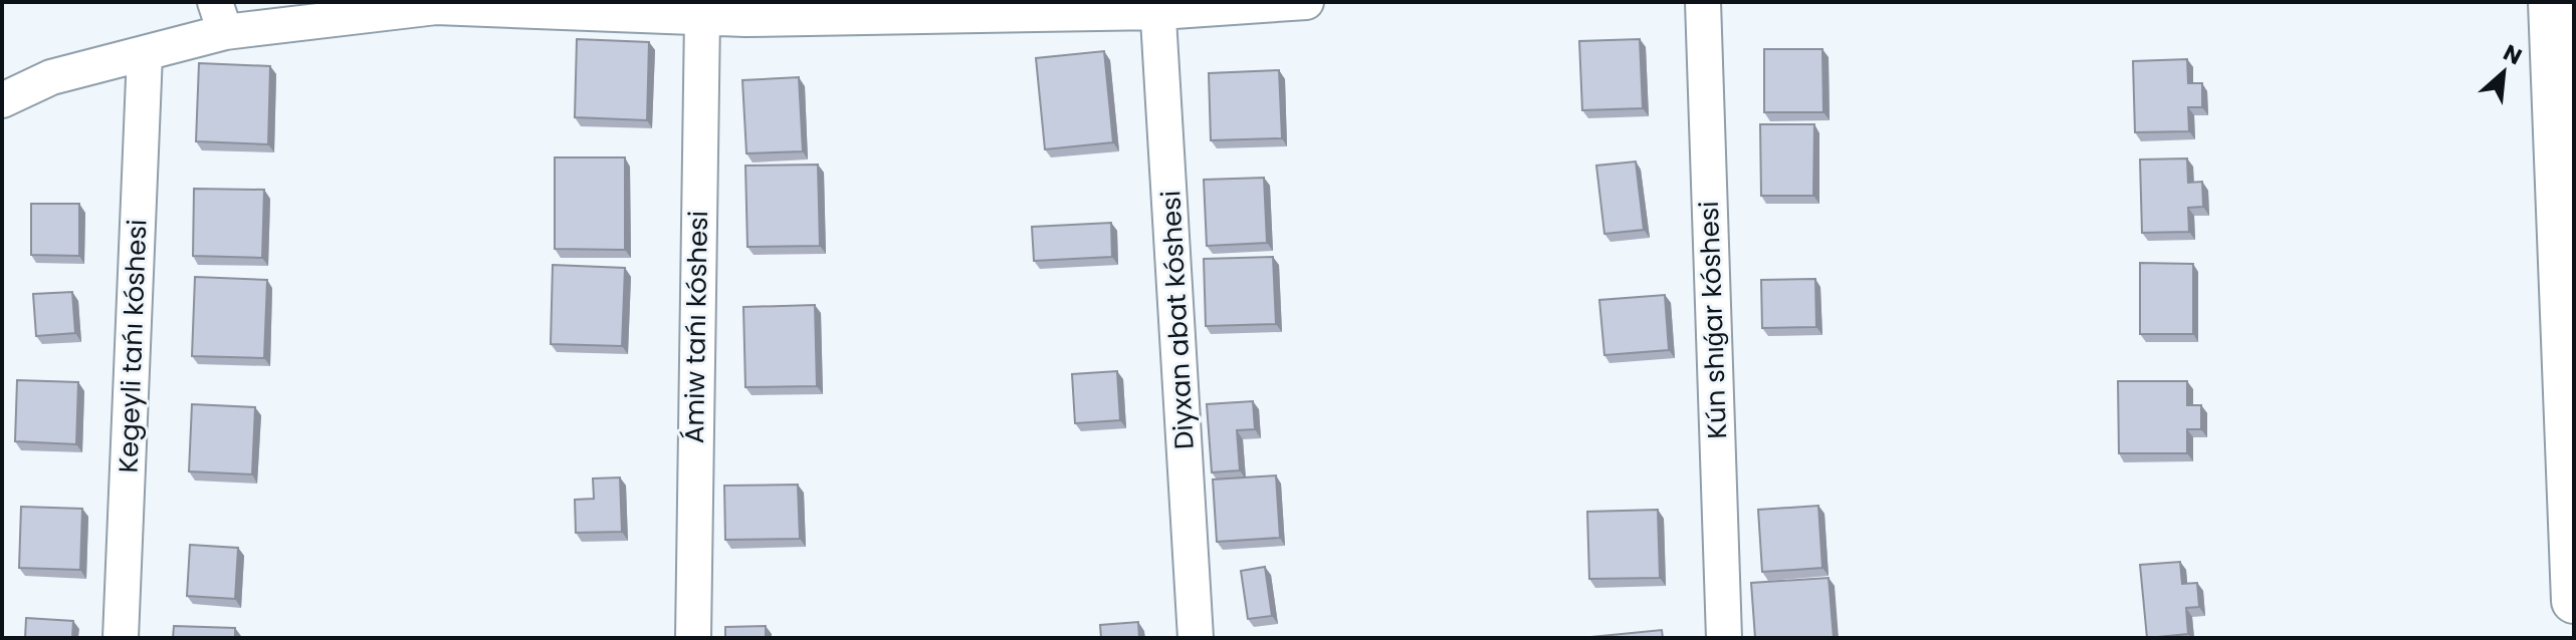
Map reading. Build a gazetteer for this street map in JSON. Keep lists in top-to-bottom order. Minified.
{"streets":{"street":["Diyxan abat kóshesi","Kún shıǵar kóshesi","Ámiw tańı kóshesi","Kegeyli tańı kóshesi"]},"north":"top right"}
